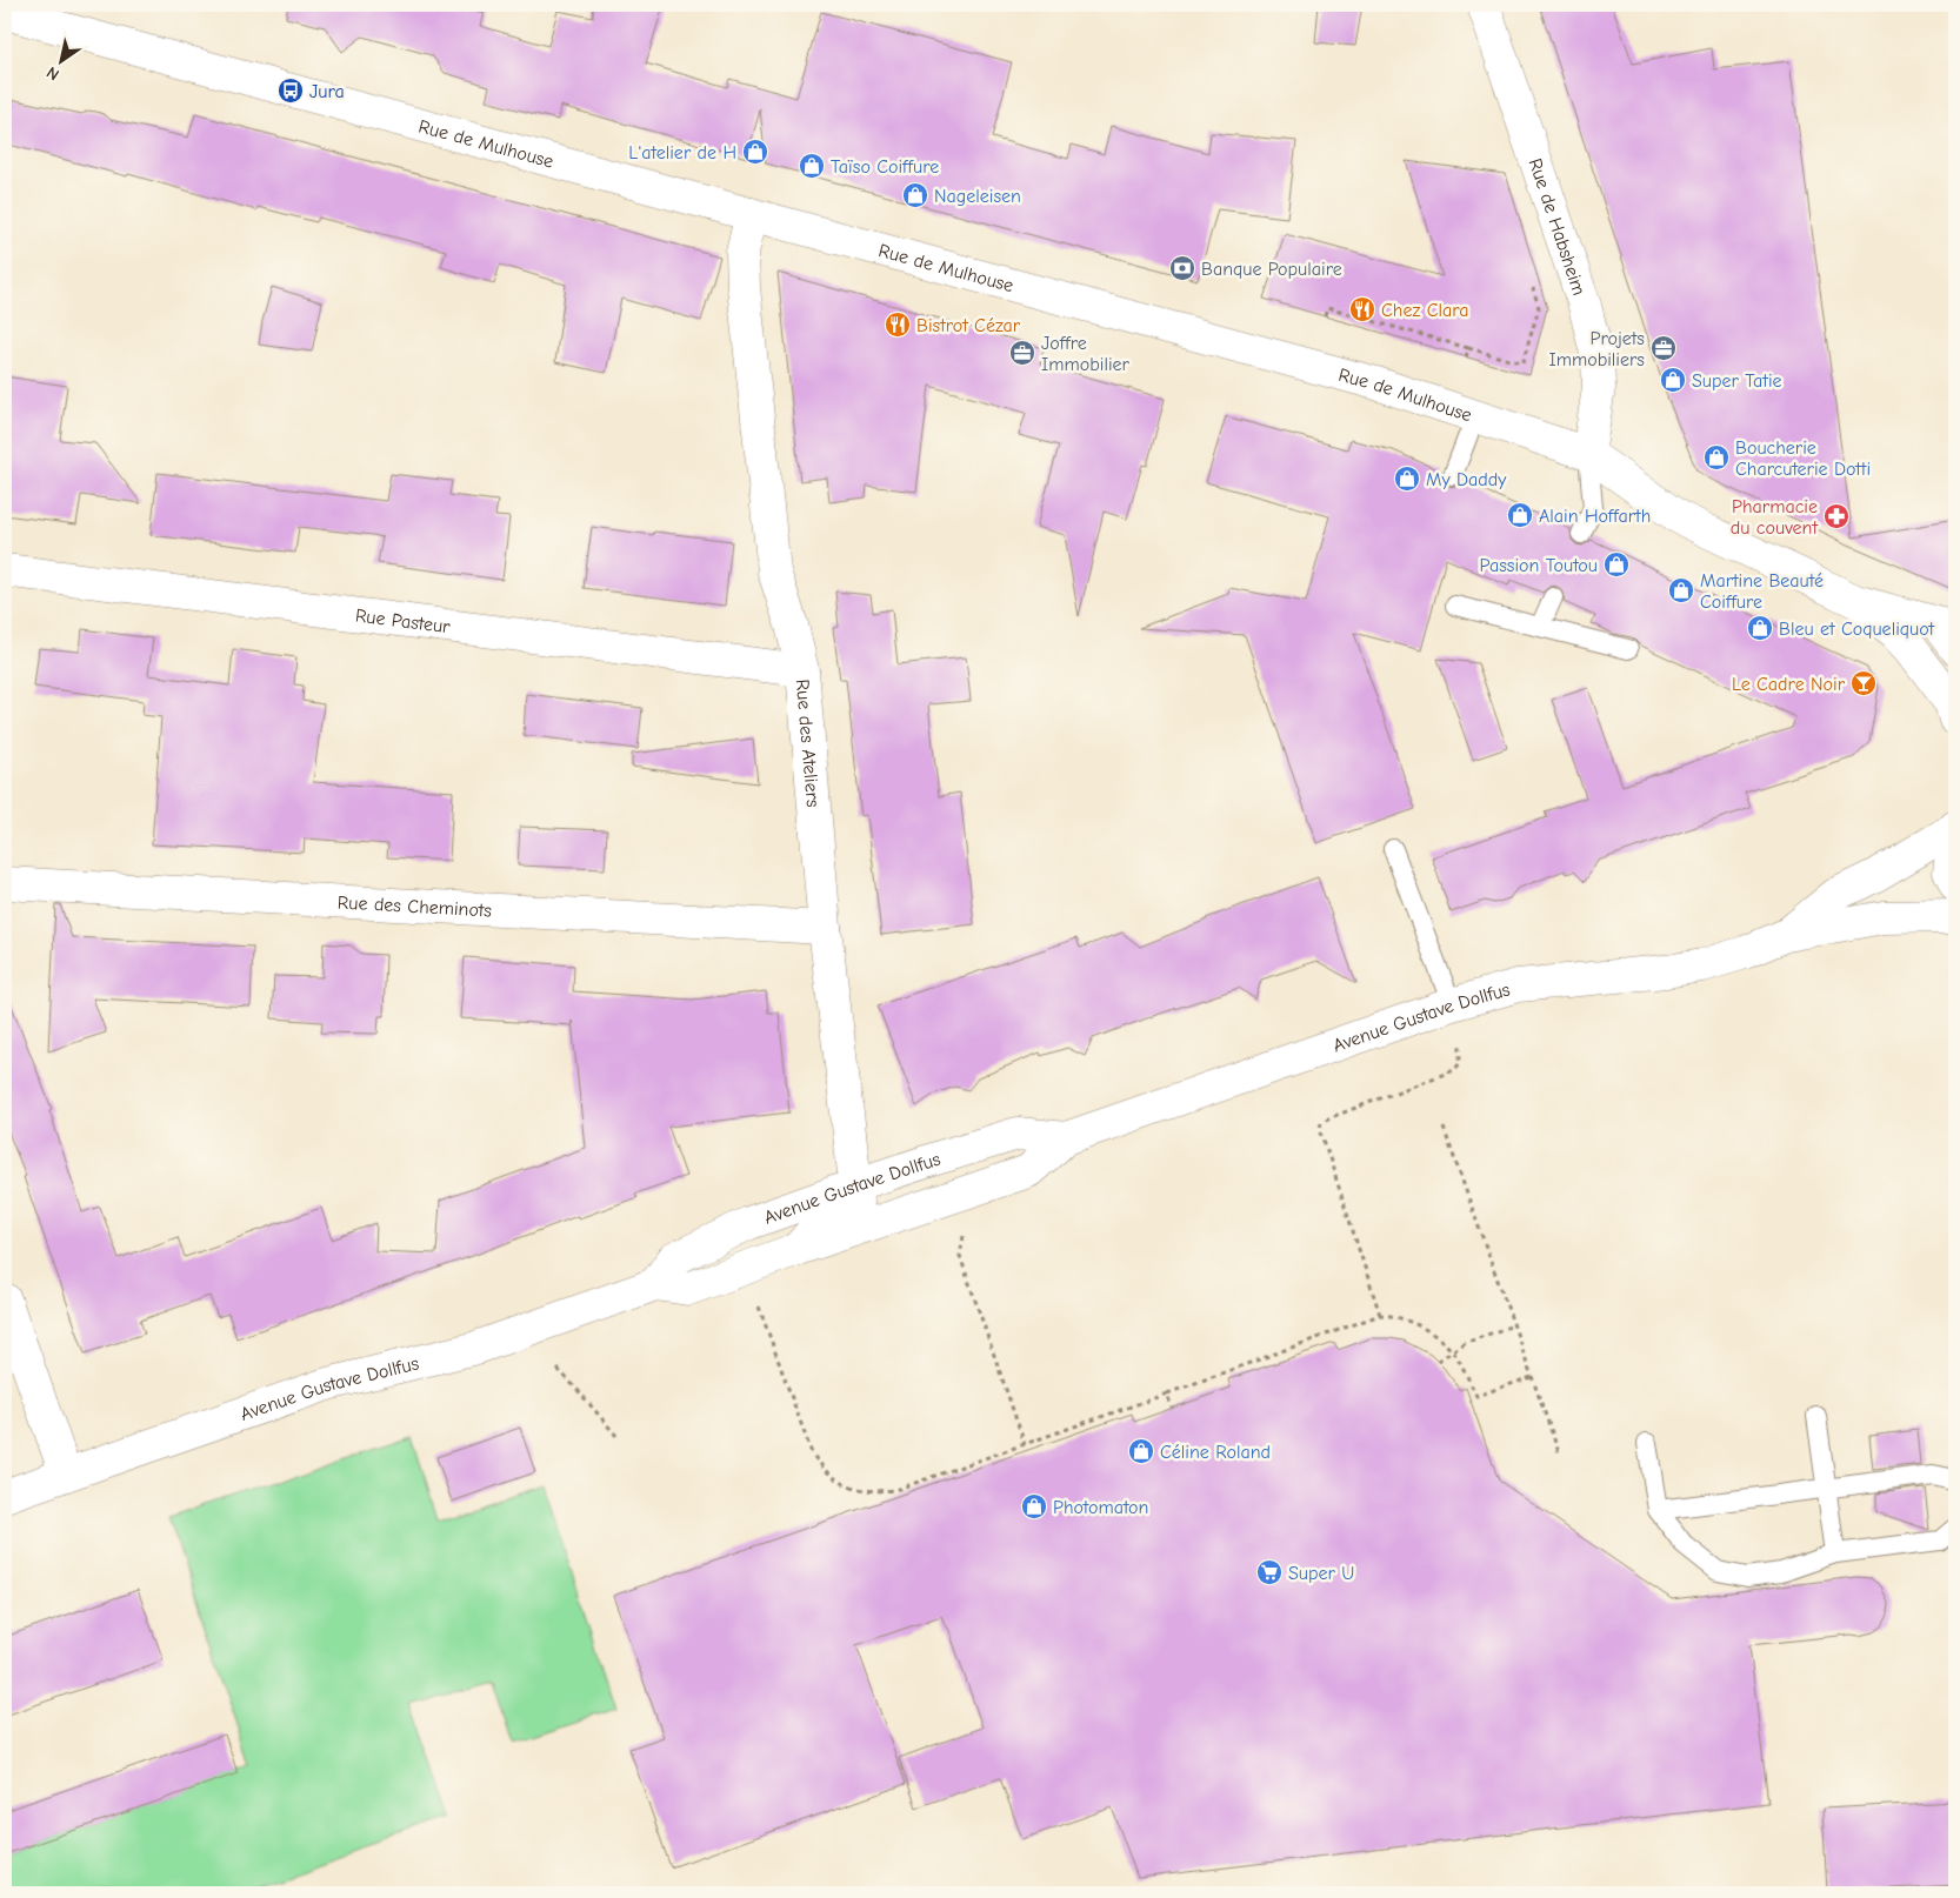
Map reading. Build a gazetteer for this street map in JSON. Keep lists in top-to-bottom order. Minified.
{"streets":{"street":["Rue de Mulhouse","Rue de Habsheim","Rue Pasteur","Rue des Ateliers","Rue des Cheminots","Avenue Gustave Dollfus"]},"crossings":[["Rue de Mulhouse","Rue de Habsheim"],["Rue de Mulhouse","Rue des Ateliers"],["Rue Pasteur","Rue des Ateliers"],["Rue des Ateliers","Rue des Cheminots"],["Rue des Ateliers","Avenue Gustave Dollfus"]],"places":{"bus stop":["Jura"],"shop":["L'atelier de H","Taïso Coiffure","Nageleisen","Super Tatie","Boucherie Charcuterie Dotti","My Daddy","Alain Hoffarth","Passion Toutou","Martine Beauté Coiffure","Bleu et Coqueliquot","Céline Roland","Photomaton"],"bank":["Banque Populaire"],"restaurant":["Chez Clara","Bistrot Cézar"],"office":["Projets Immobiliers","Joffre Immobilier"],"pharmacy":["Pharmacie du couvent"],"bar":["Le Cadre Noir"],"supermarket":["Super U"]},"north":"bottom left"}
